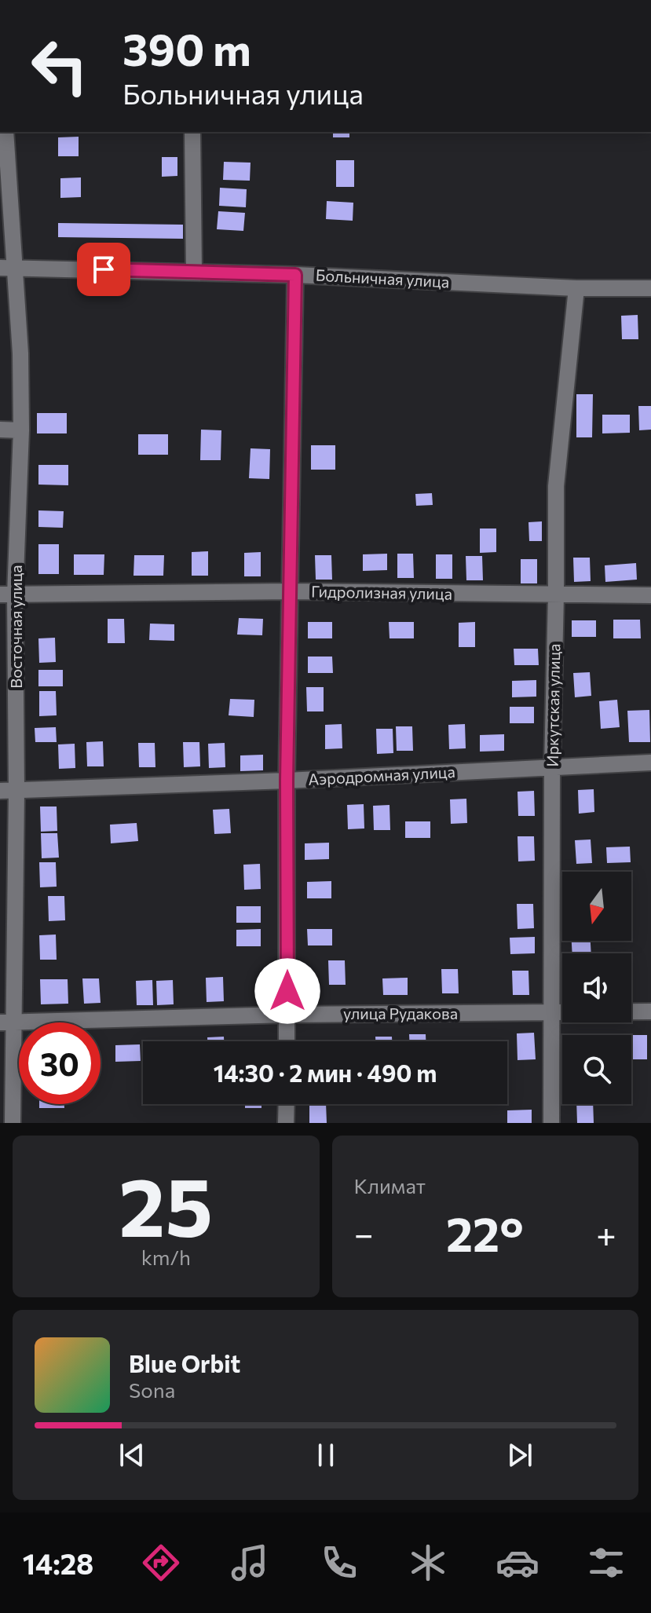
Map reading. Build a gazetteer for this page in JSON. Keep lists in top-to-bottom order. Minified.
{"streets":{"street":["Больничная улица","Гидролизная улица","Восточная улица","Иркутская улица","Аэродромная улица","улица Рудакова"]},"crossings":[["Больничная улица","Восточная улица"],["Больничная улица","Иркутская улица"],["Гидролизная улица","Восточная улица"],["Гидролизная улица","Иркутская улица"],["Восточная улица","Аэродромная улица"],["Восточная улица","улица Рудакова"],["Иркутская улица","Аэродромная улица"],["Иркутская улица","улица Рудакова"]],"north":"bottom","page":{"turn":["390 m","Больничная улица"],"limit":"30","trip":"14:30 · 2 мин · 490 m","tile":[["25","km/h"],"Климат"],"heat":["−","22°","+"],"song":["Blue Orbit","Sona"],"tabs":"14:28"}}
